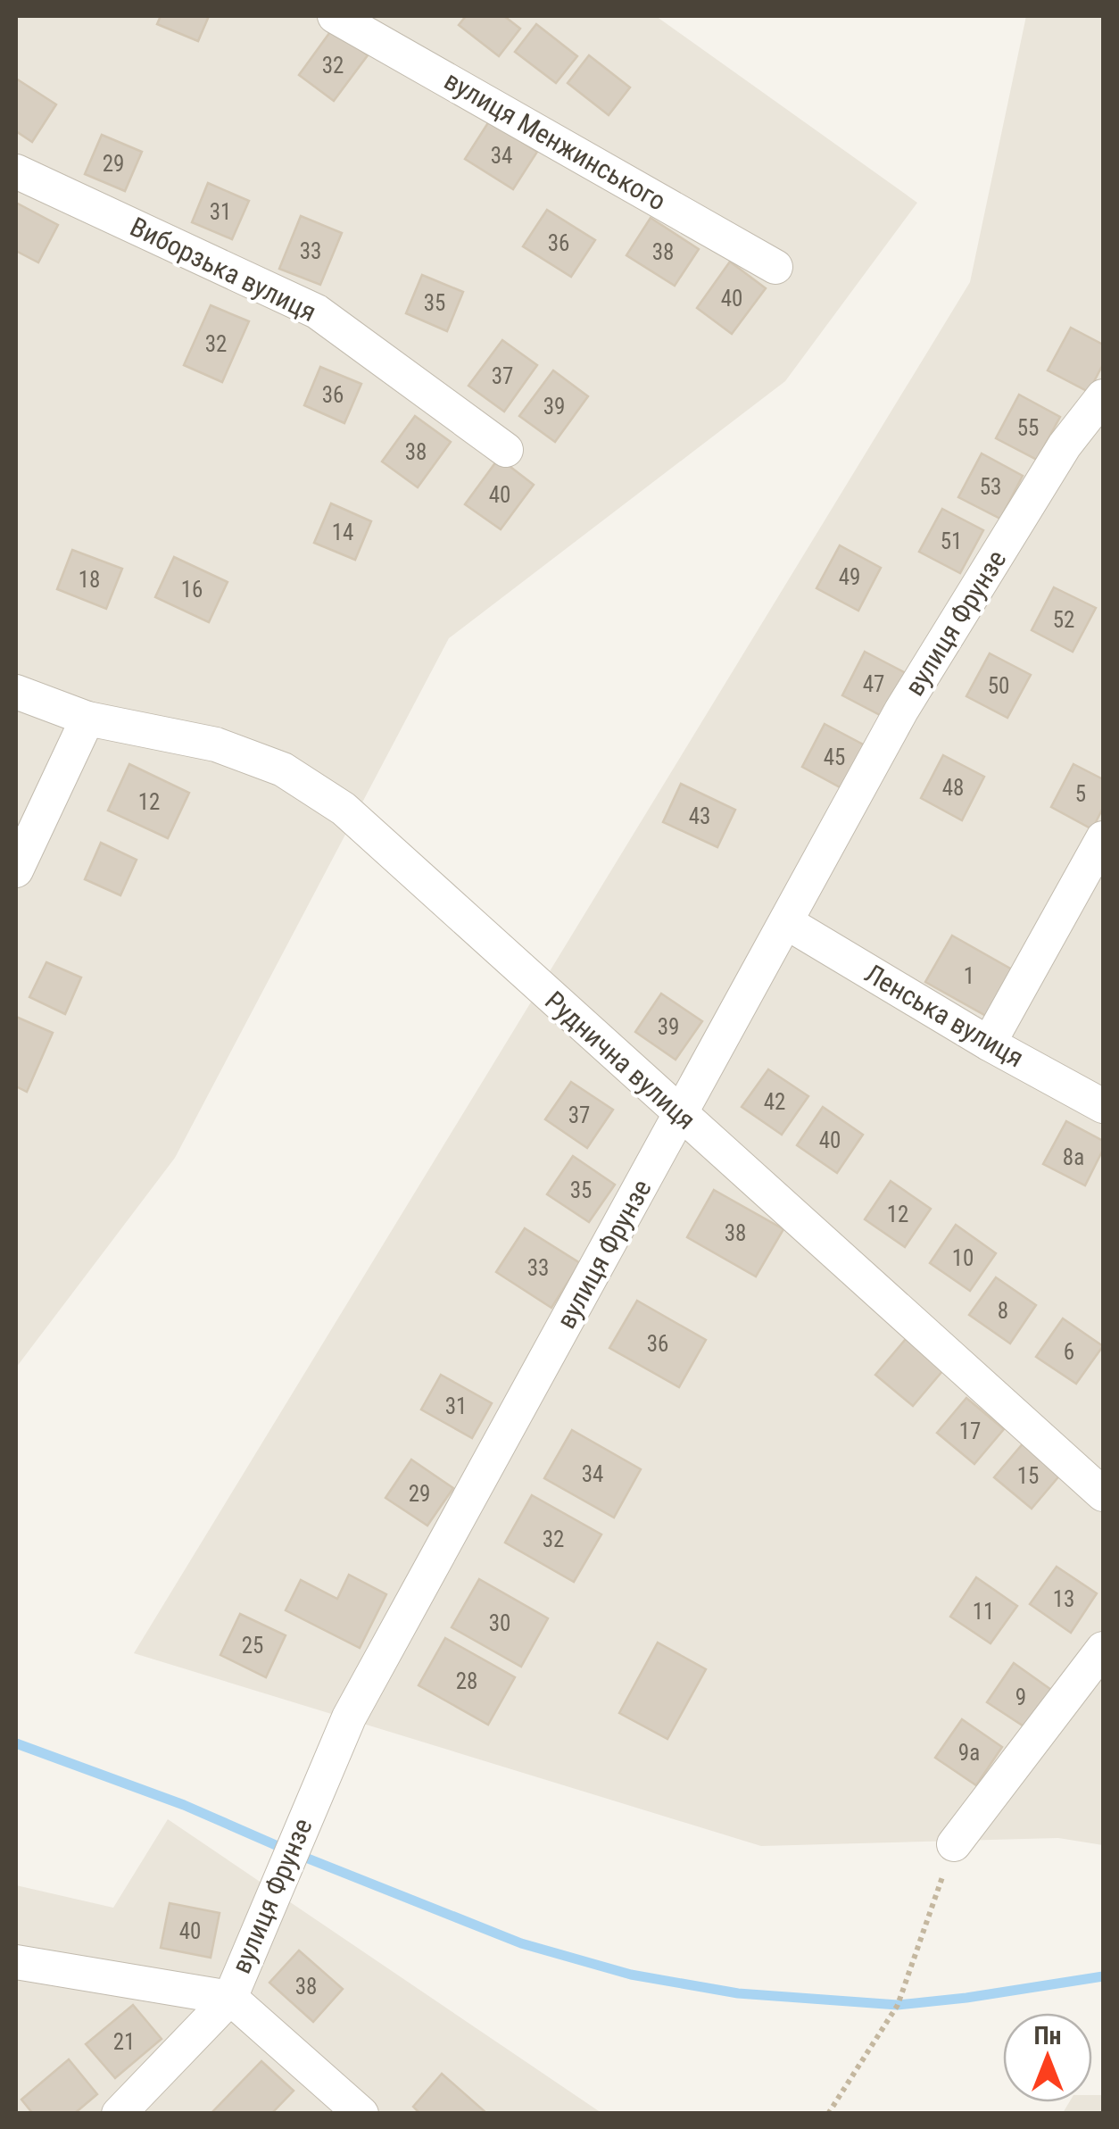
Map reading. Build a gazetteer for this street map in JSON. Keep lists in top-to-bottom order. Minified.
{"streets":{"street":["вулиця Менжинського","Виборзька вулиця","вулиця Фрунзе","Ленська вулиця","Руднична вулиця"]},"crossings":[["вулиця Фрунзе","Ленська вулиця"],["вулиця Фрунзе","Руднична вулиця"]],"house_numbers":["32","34","29","31","36","33","38","40","35","32","37","36","39","55","38","53","40","14","51","49","18","16","52","47","50","45","48","5","12","43","1","39","42","37","40","8а","35","12","38","10","33","8","36","6","31","17","34","15","29","32","13","11","30","25","28","9","9а","40","38","21"],"north":"top"}
